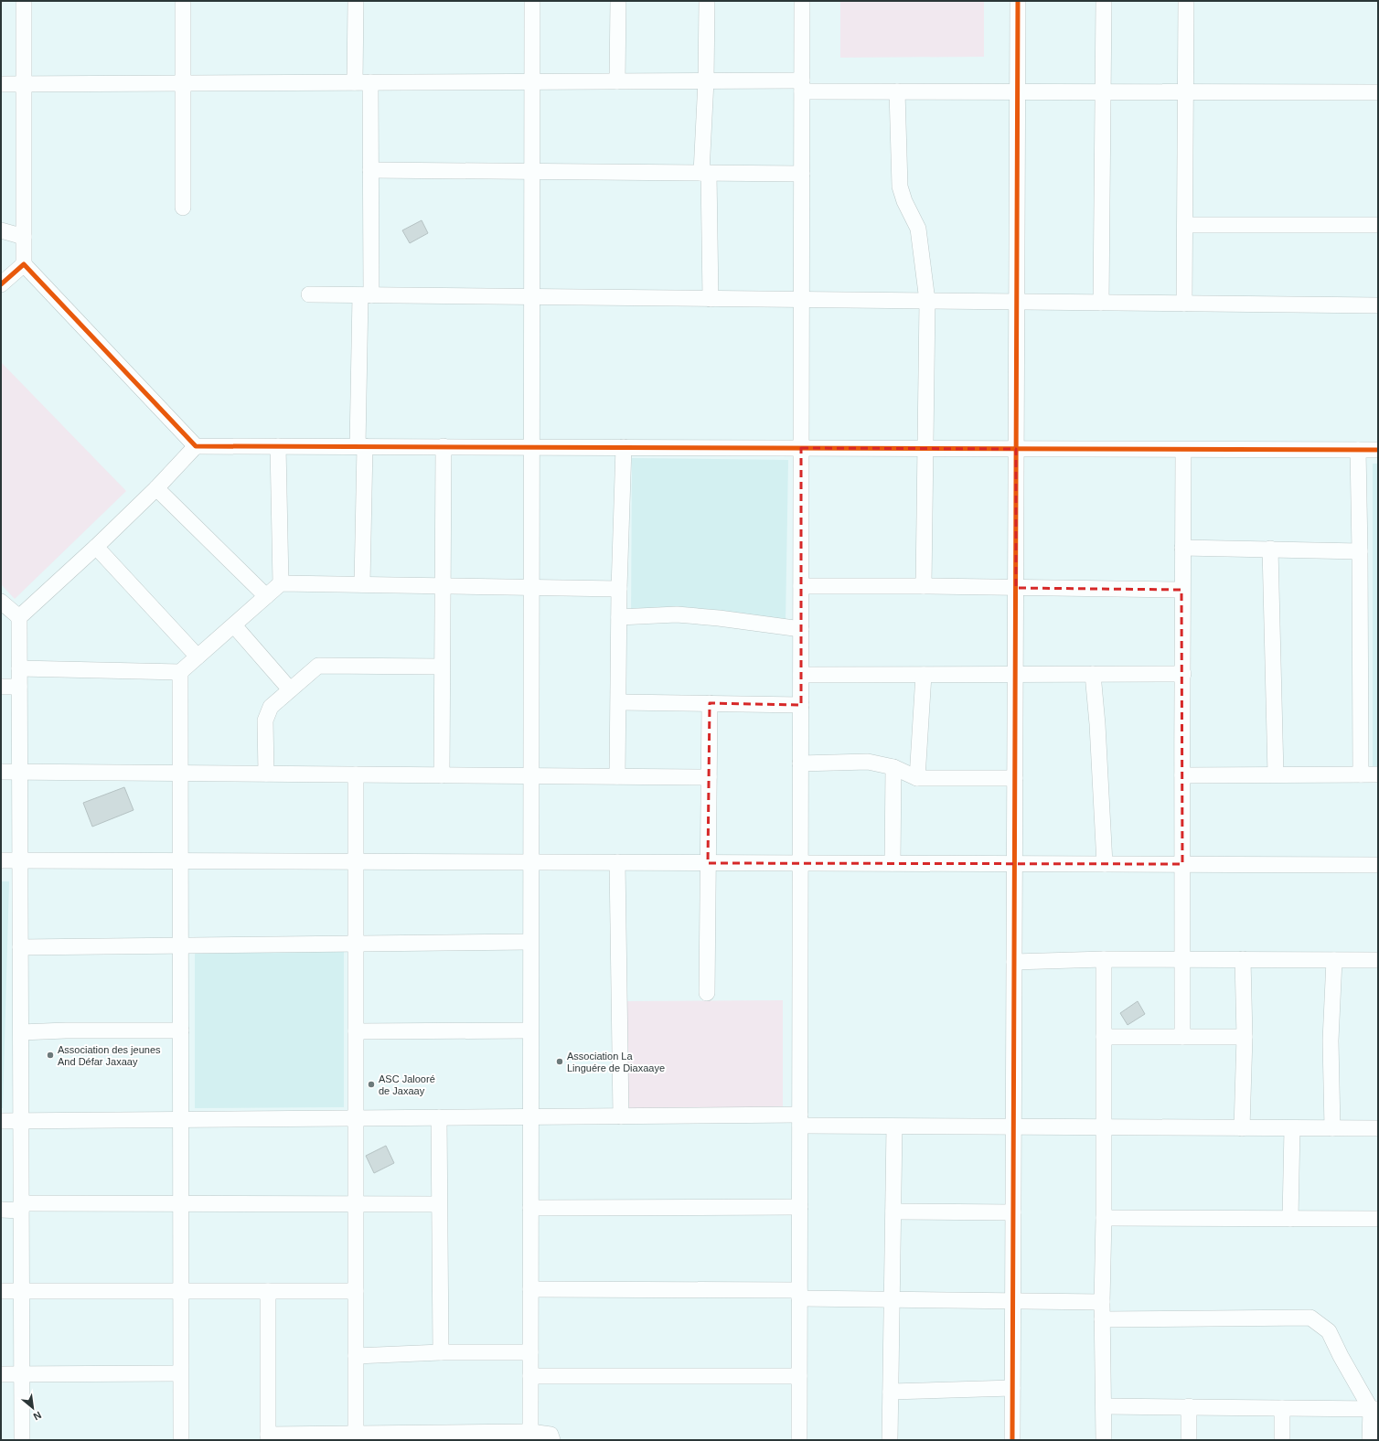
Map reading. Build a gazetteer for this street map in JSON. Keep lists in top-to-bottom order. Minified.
{"places":["Association des jeunes And Défar Jaxaay","Association La Linguére de Diaxaaye","ASC Jalooré de Jaxaay"],"north":"bottom right"}
